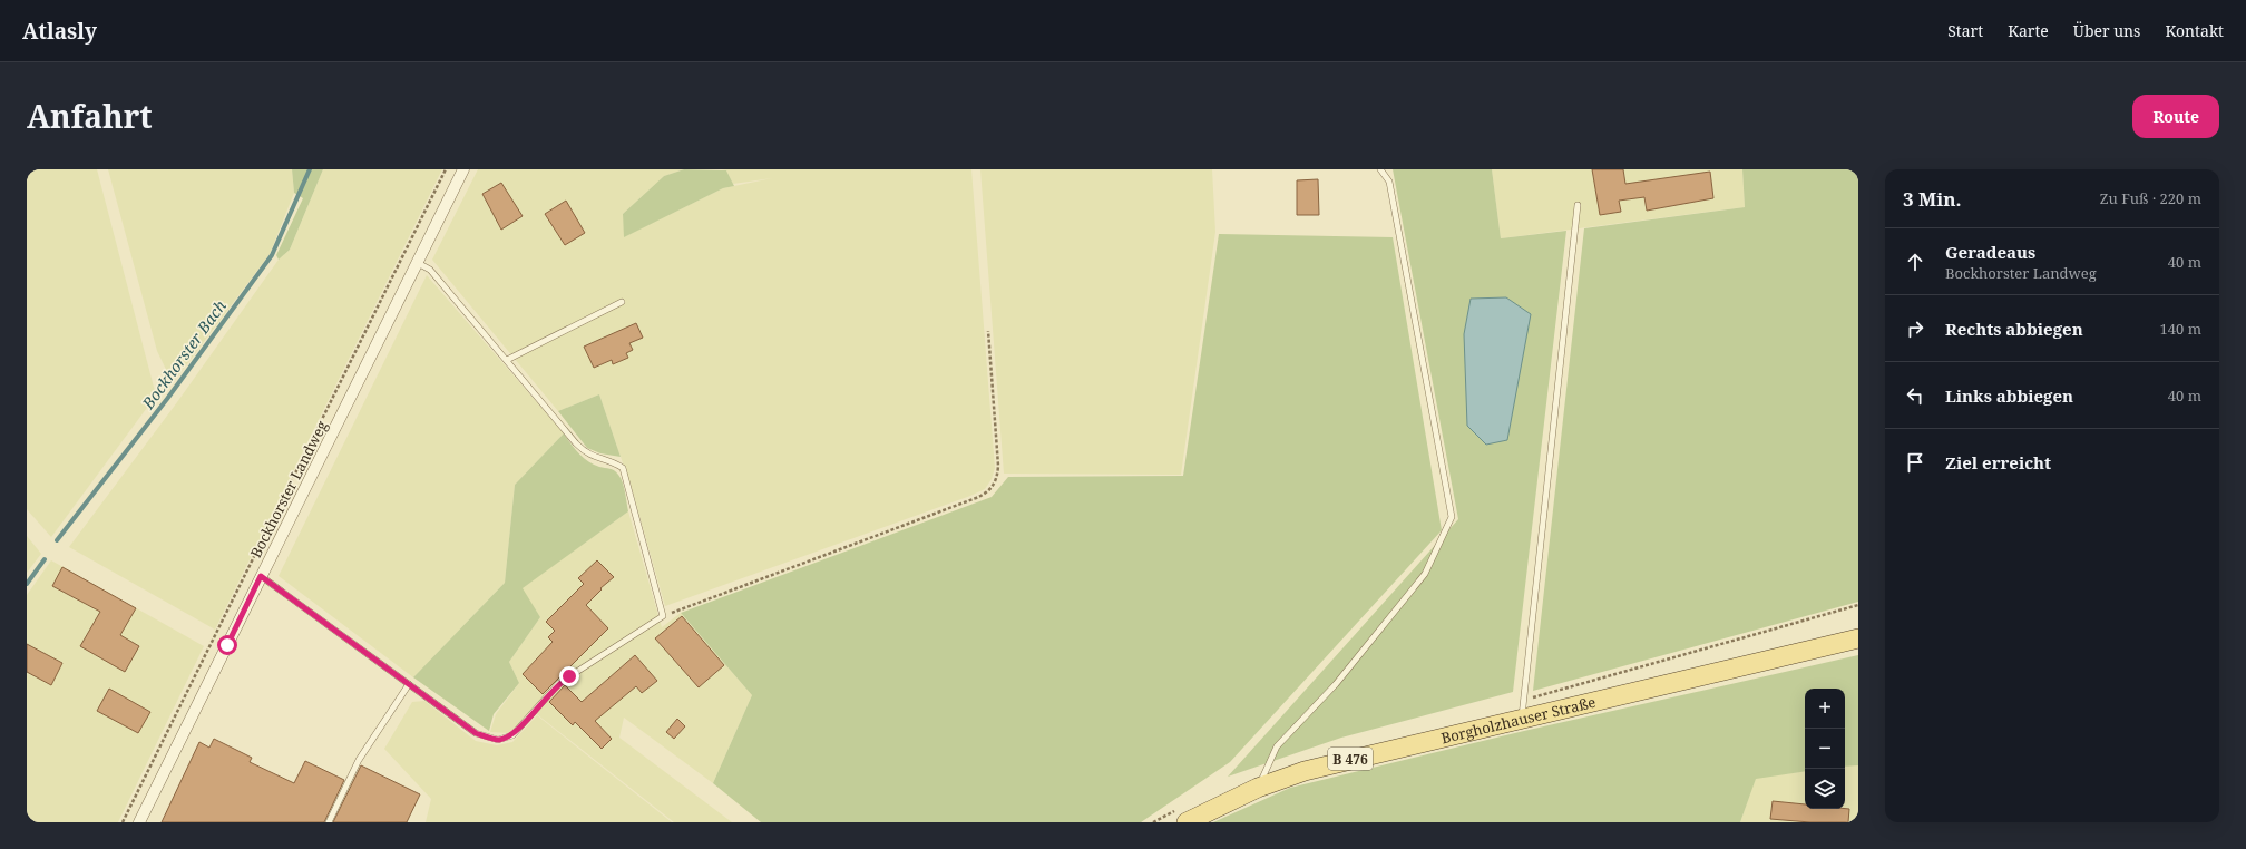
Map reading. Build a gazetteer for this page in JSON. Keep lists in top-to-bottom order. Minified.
{"streets":{"main road":["Borgholzhauser Straße","B 476"],"street":["Bockhorster Landweg"]},"water":["Bockhorster Bach"],"page":{"header":"Atlasly","nav":["Start","Karte","Über uns","Kontakt"],"title":"Anfahrt","buttons":"Route","heading":["3 Min.","Zu Fuß · 220 m"],"list":[["Geradeaus","Bockhorster Landweg","40 m"],["Rechts abbiegen","140 m"],["Links abbiegen","40 m"],"Ziel erreicht"],"map_buttons":["+","−"]}}
